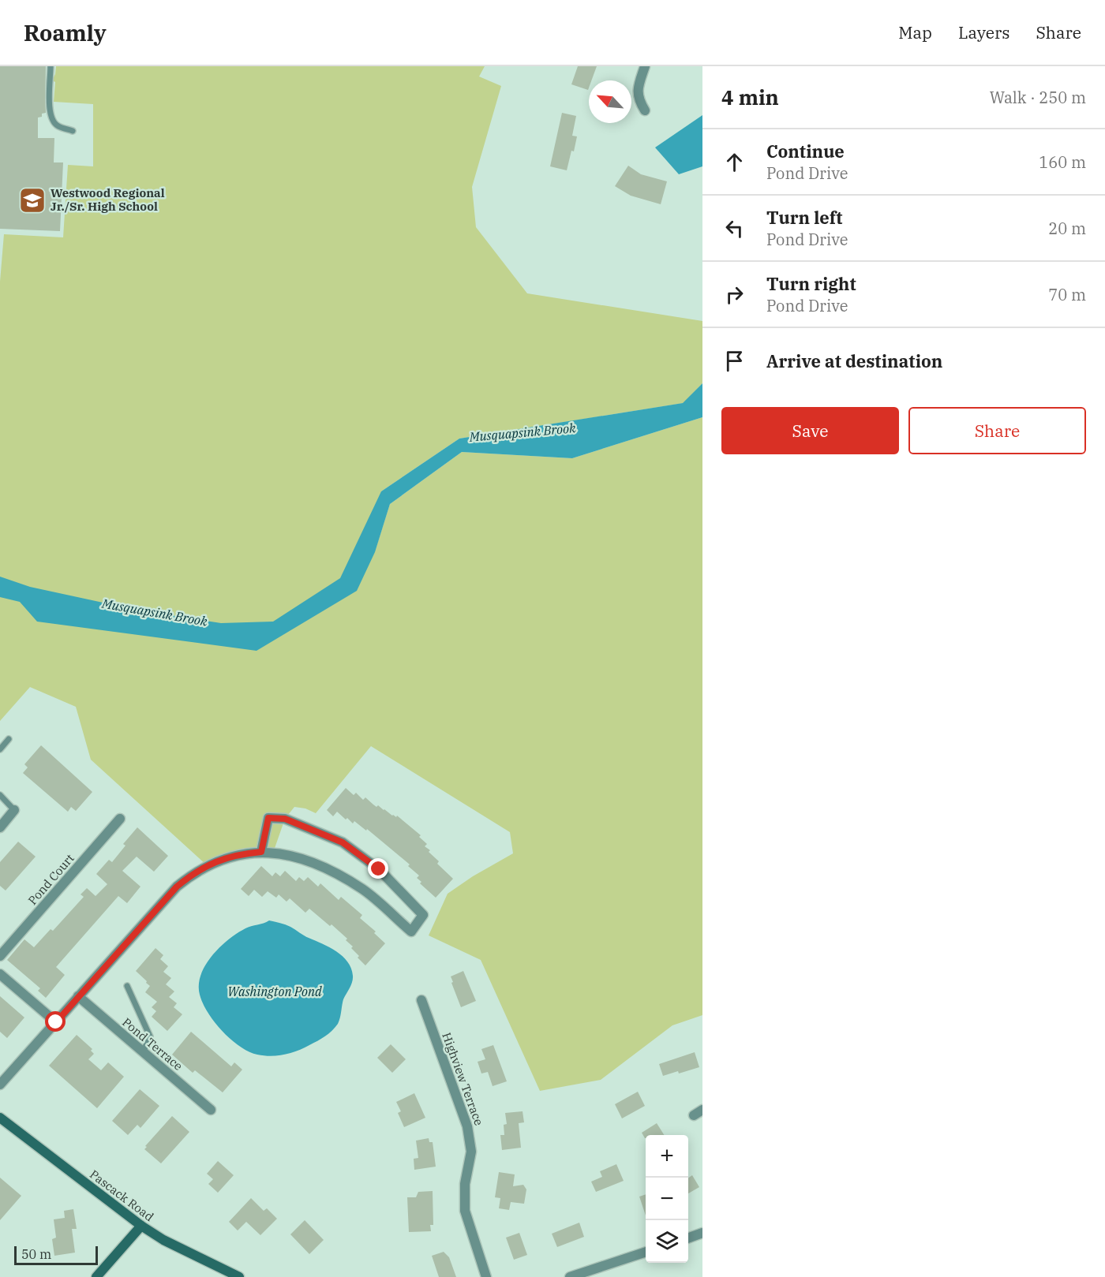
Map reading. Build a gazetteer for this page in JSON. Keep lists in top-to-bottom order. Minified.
{"streets":{"main road":["Pascack Road"],"street":["Pond Court","Pond Terrace","Highview Terrace"]},"water":["Musquapsink Brook","Washington Pond"],"places":{"school or university":["Westwood Regional Jr./Sr. High School"]},"scale_bar":"50 m","north":"top left","page":{"header":"Roamly","nav":["Map","Layers","Share"],"heading":["4 min","Walk · 250 m"],"list":[["Continue","Pond Drive","160 m"],["Turn left","Pond Drive","20 m"],["Turn right","Pond Drive","70 m"],"Arrive at destination"],"buttons":["Save","Share"],"map_buttons":["+","−"],"scale":"50 m"}}
